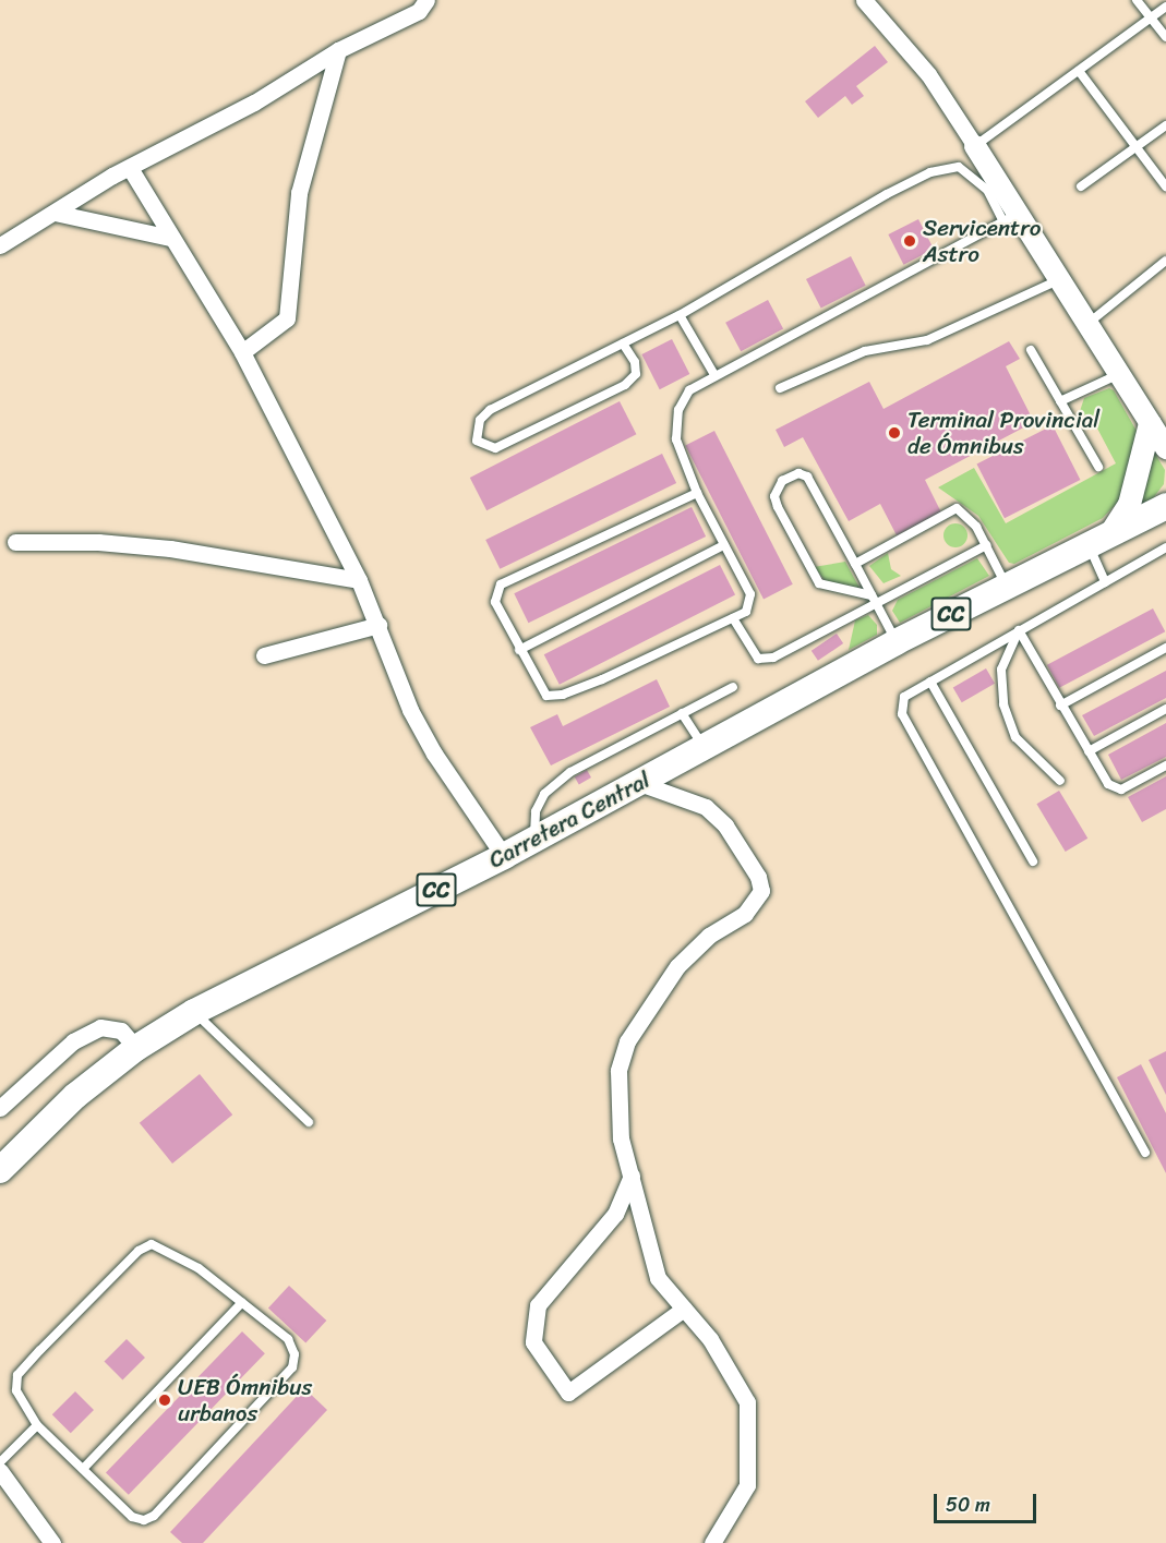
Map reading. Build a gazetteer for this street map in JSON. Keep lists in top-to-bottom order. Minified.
{"streets":{"main road":["CC","Carretera Central"]},"places":["Servicentro Astro","Terminal Provincial de Ómnibus","UEB Ómnibus urbanos"],"scale_bar":"50 m"}
